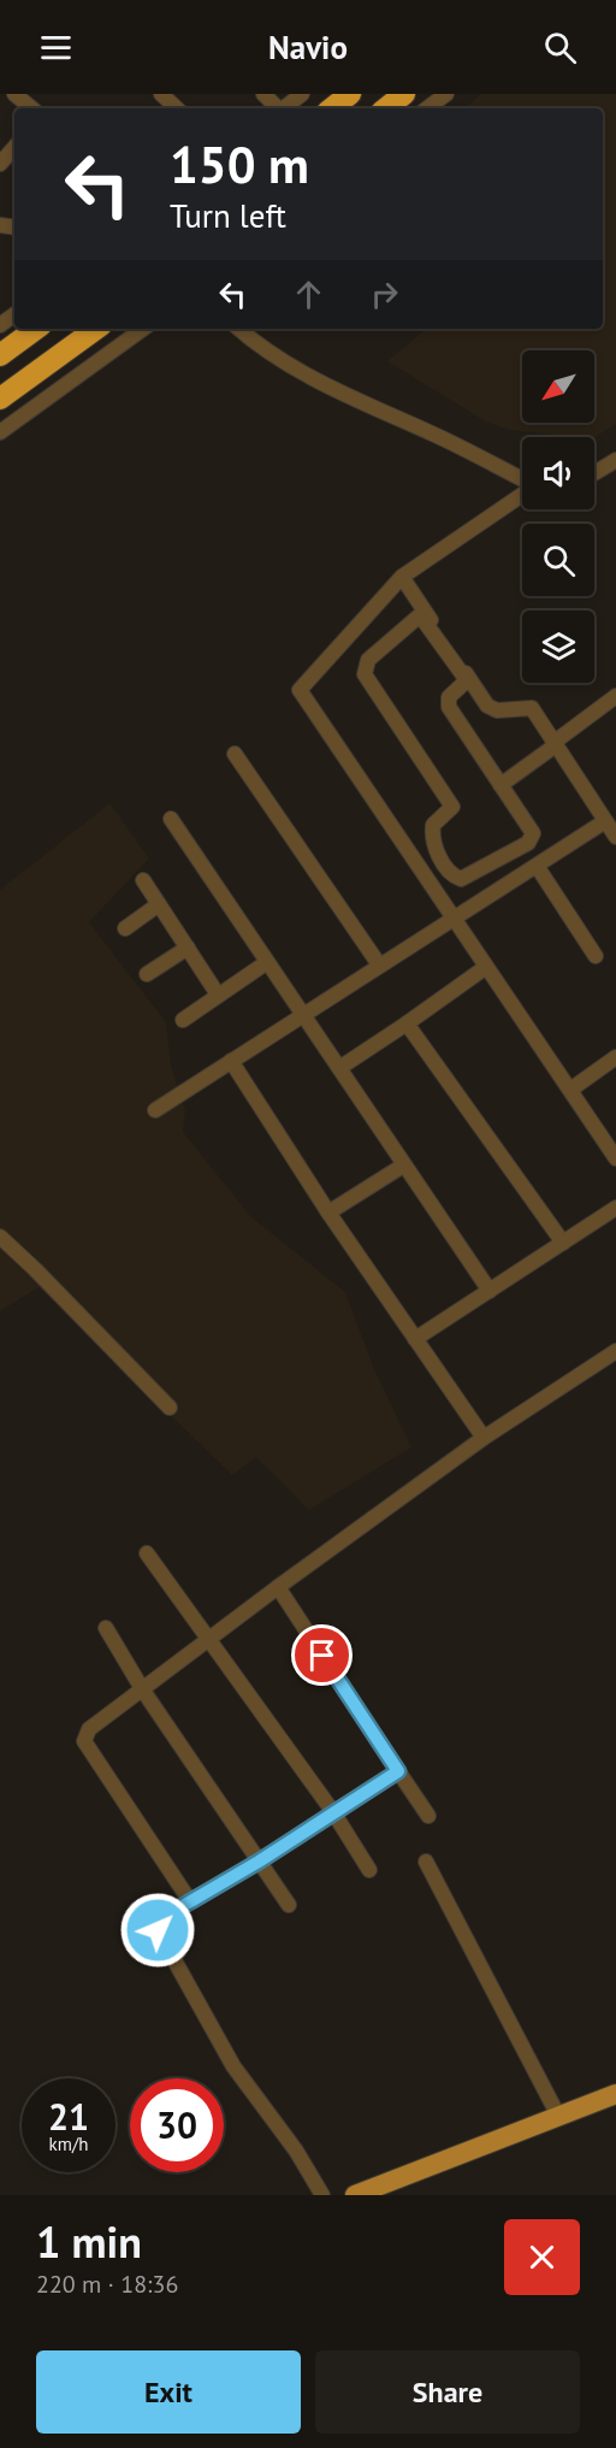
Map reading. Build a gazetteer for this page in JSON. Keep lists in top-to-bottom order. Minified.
{"north":"bottom left","page":{"header":"Navio","turn":["150 m","Turn left"],"speed":"21 km/h","limit":"30","heading":["1 min","220 m · 18:36"],"buttons":["Exit","Share"]}}
